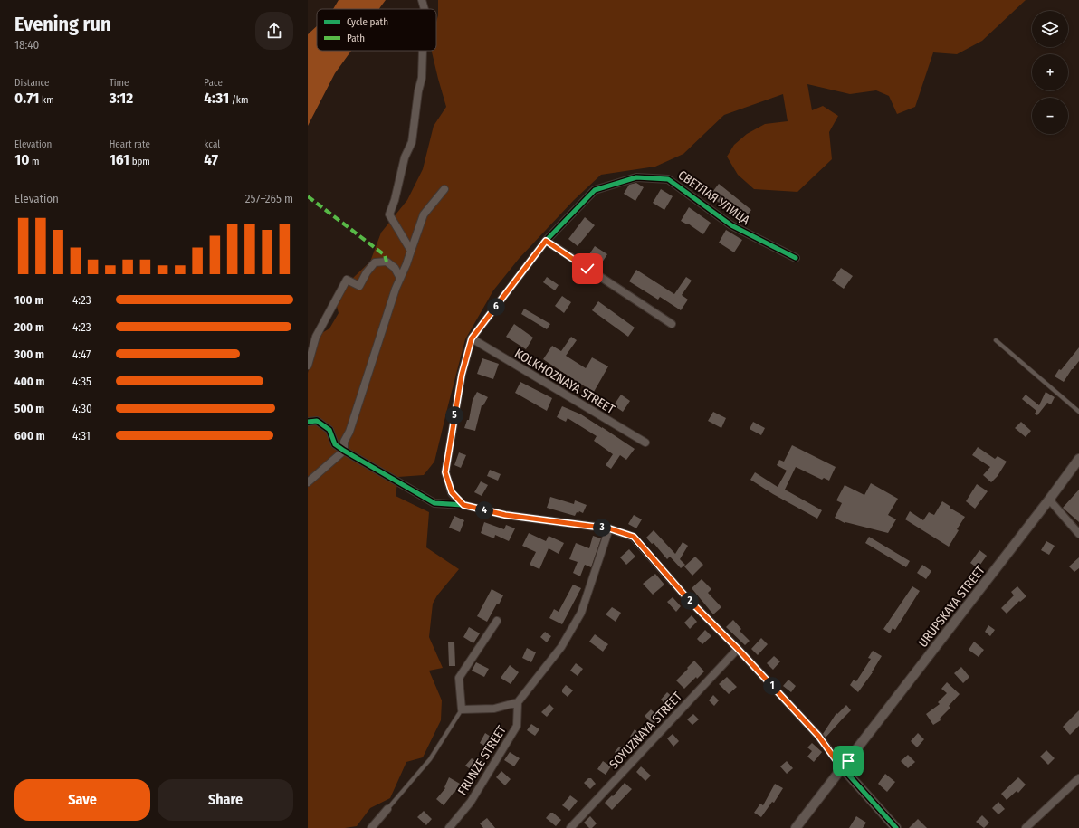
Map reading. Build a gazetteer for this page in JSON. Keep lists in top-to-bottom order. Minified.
{"streets":{"street":["СВЕТЛАЯ УЛИЦА","KOLKHOZNAYA STREET","URUPSKAYA STREET","SOYUZNAYA STREET","FRUNZE STREET"]},"legend":["Cycle path","Path"],"page":{"heading":["Evening run","18:40"],"map_buttons":["+","−"],"stats":[["Distance","0.71 km"],["Time","3:12"],["Pace","4:31 /km"],["Elevation","10 m"],["Heart rate","161 bpm"],["kcal","47"]],"chart":["Elevation","257–265 m"],"list":[{"name":"100 m","note":"4:23"},{"name":"200 m","note":"4:23"},{"name":"300 m","note":"4:47"},{"name":"400 m","note":"4:35"},{"name":"500 m","note":"4:30"},{"name":"600 m","note":"4:31"}],"pins":["6","5","4","3","2","1"],"buttons":["Save","Share"]}}
